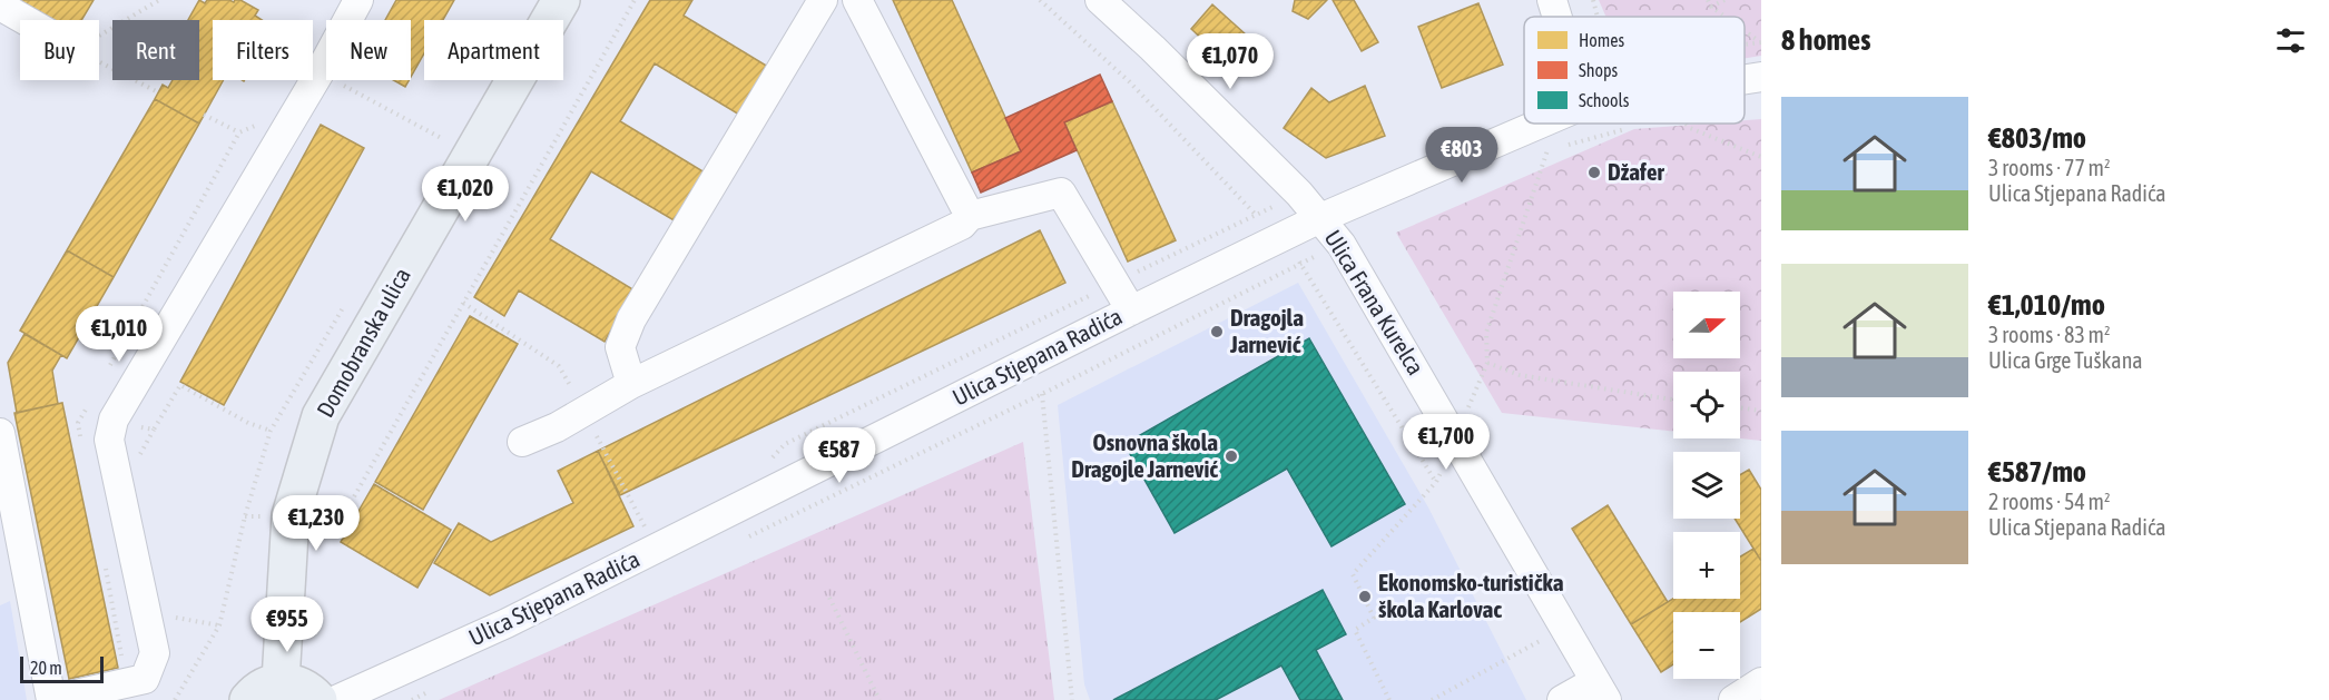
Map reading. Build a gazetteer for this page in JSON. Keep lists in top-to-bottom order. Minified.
{"streets":{"main road":["Domobranska ulica"],"street":["Ulica Frana Kurelca","Ulica Stjepana Radića"]},"crossings":[["Ulica Frana Kurelca","Ulica Stjepana Radića"]],"places":["Džafer","Dragojla Jarnević","Osnovna škola Dragojle Jarnević","Ekonomsko-turistička škola Karlovac"],"legend":["Homes","Shops","Schools"],"scale_bar":"20 m","north":"right","page":{"heading":"8 homes","chip":["Buy","Rent","Filters","New","Apartment"],"price":["€1,070","€803","€1,020","€1,010","€1,700","€587","€1,230","€955"],"list":[{"name":"€803/mo","note":"3 rooms · 77 m² · Ulica Stjepana Radića"},{"name":"€1,010/mo","note":"3 rooms · 83 m² · Ulica Grge Tuškana"},{"name":"€587/mo","note":"2 rooms · 54 m² · Ulica Stjepana Radića"}],"map_buttons":["+","−"],"scale":"20 m"}}
